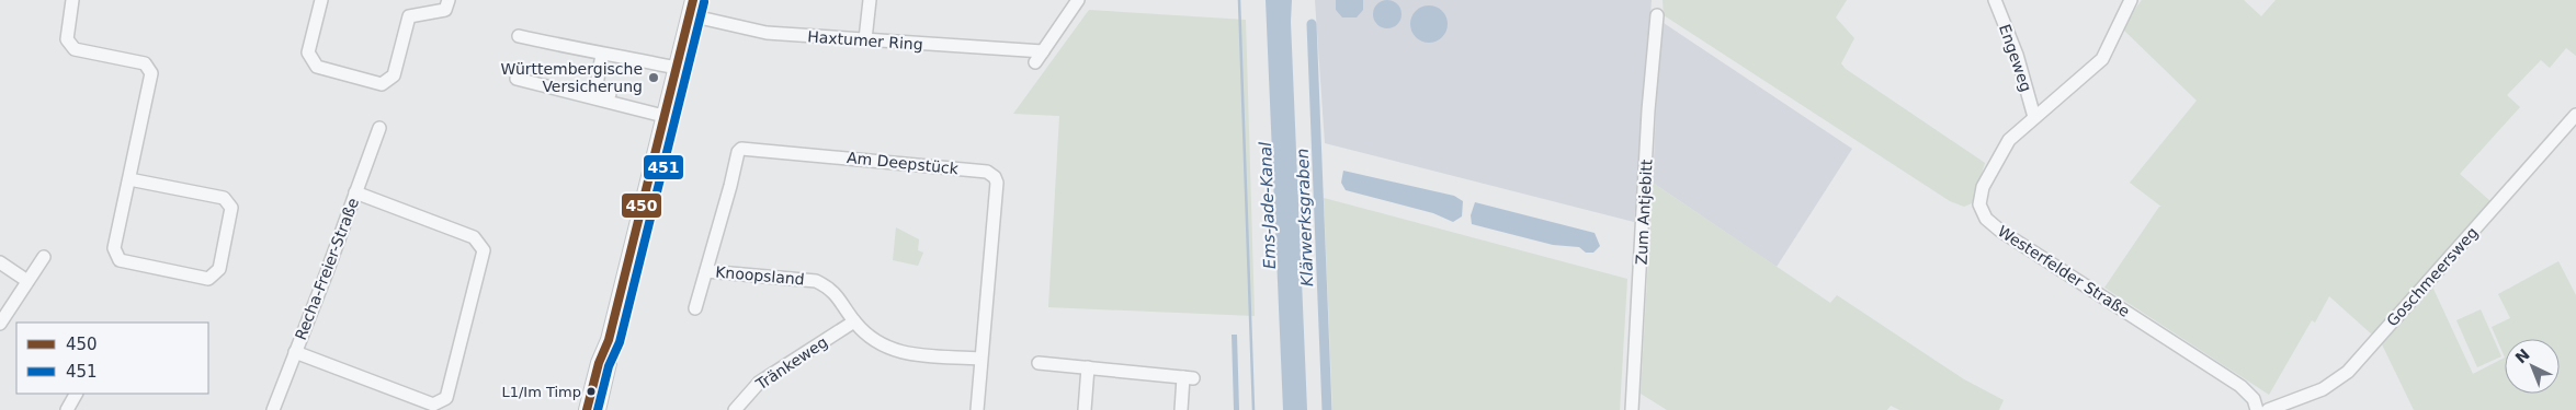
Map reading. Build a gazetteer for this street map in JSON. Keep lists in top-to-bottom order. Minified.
{"streets":{"street":["Haxtumer Ring","Engeweg","Am Deepstück","Zum Antjebitt","Recha-Freier-Straße","Westerfelder Straße","Knoopsland","Goschmeersweg","Tränkeweg"]},"crossings":[["Engeweg","Westerfelder Straße"],["Am Deepstück","Knoopsland"],["Knoopsland","Tränkeweg"]],"water":["Ems-Jade-Kanal","Klärwerksgraben"],"places":["Württembergische Versicherung","L1/Im Timp"],"lines":["transit line 450","transit line 451"],"legend":["450","451"],"north":"top left"}
